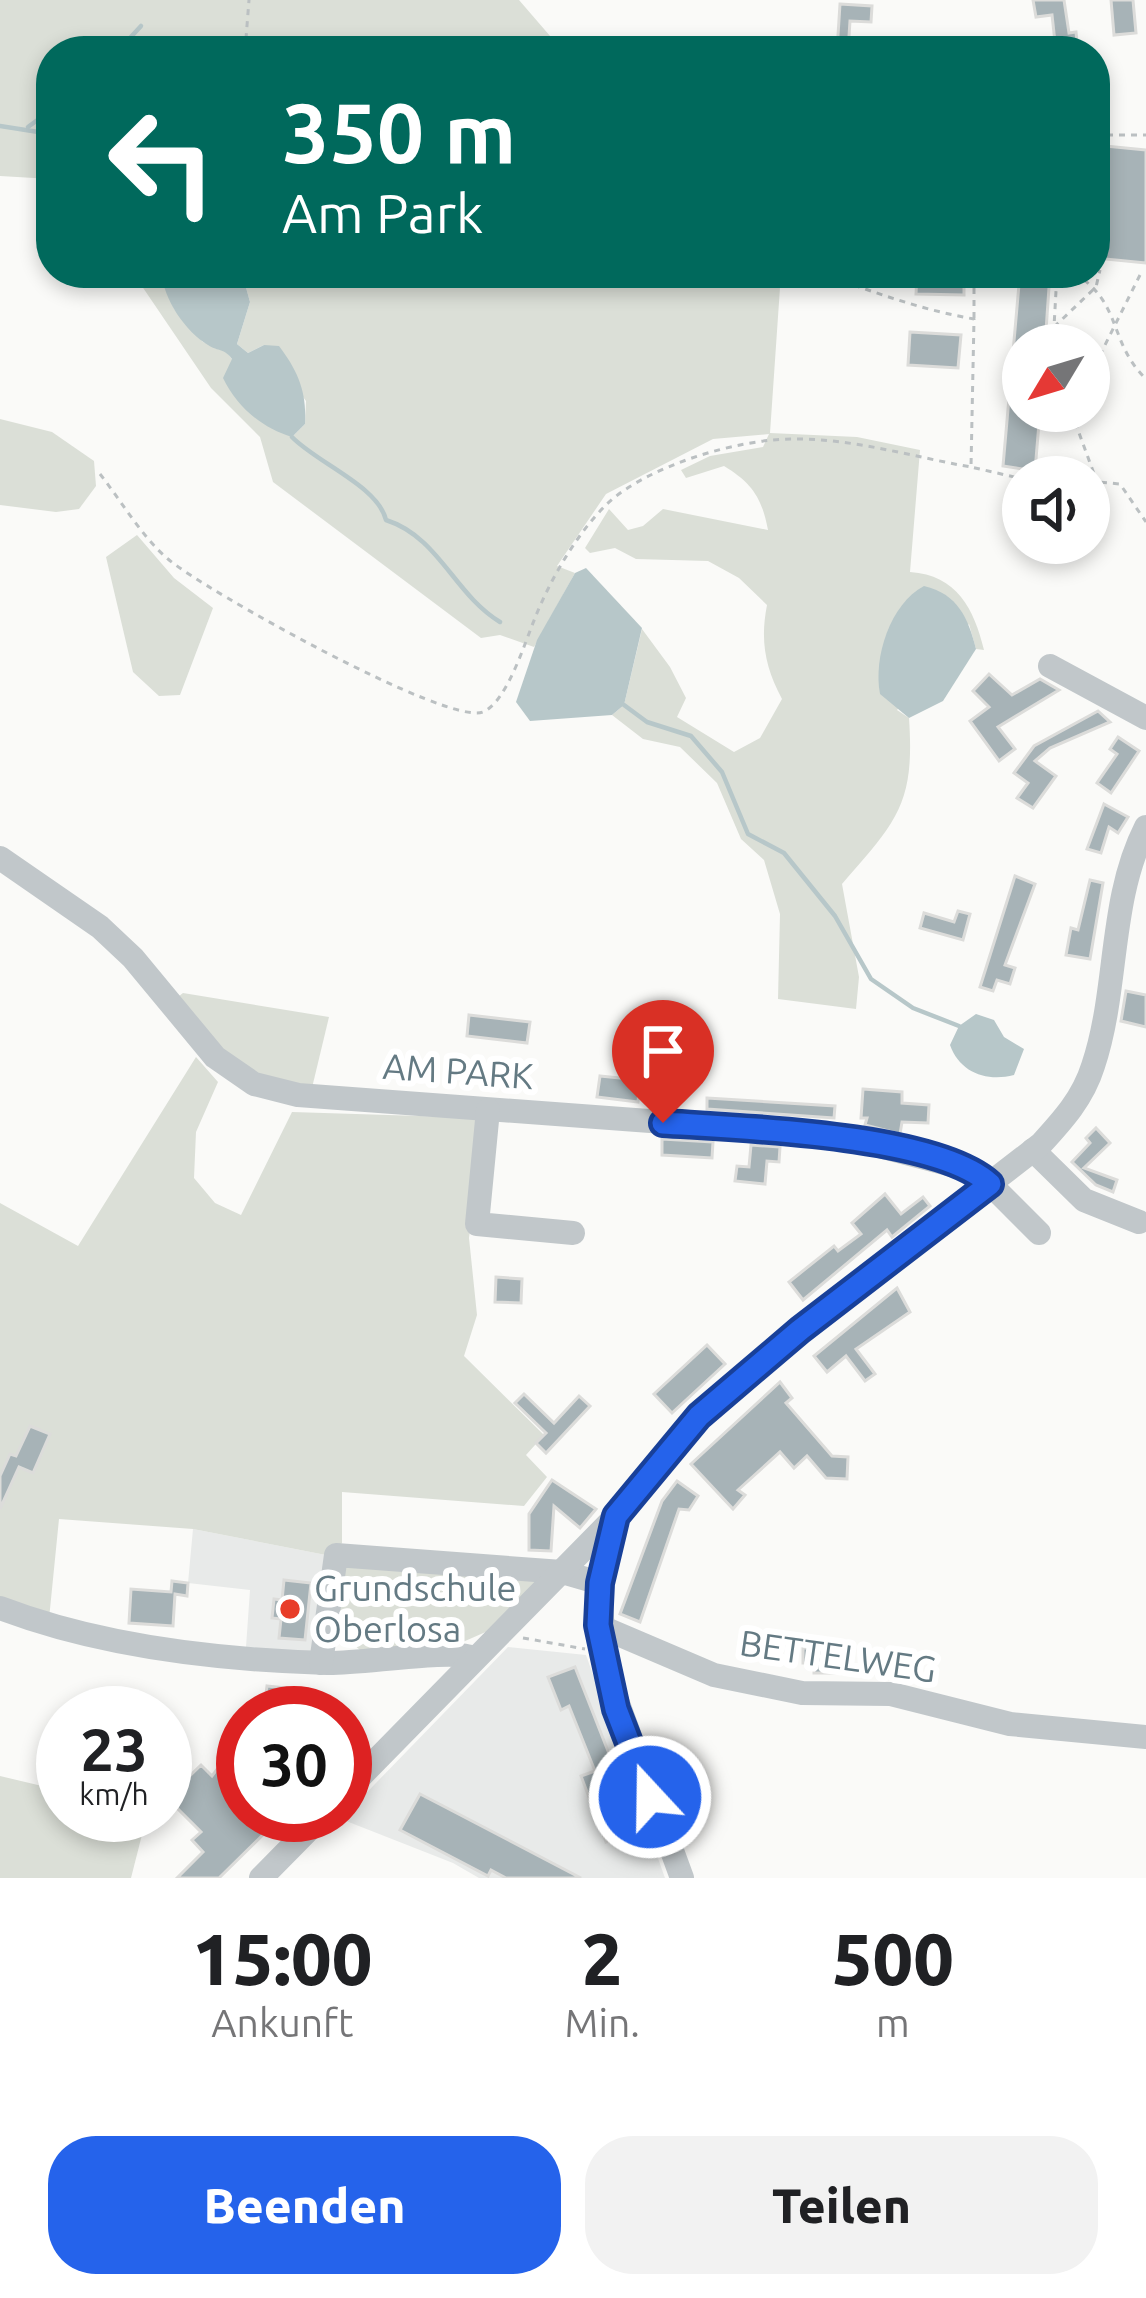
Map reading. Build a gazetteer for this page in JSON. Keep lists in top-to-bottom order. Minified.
{"streets":{"street":["AM PARK","BETTELWEG"]},"places":["Grundschule Oberlosa"],"north":"bottom left","page":{"turn":["350 m","Am Park"],"speed":"23 km/h","limit":"30","eta":["15:00","Ankunft","2","Min.","500","m"],"buttons":["Beenden","Teilen"]}}
